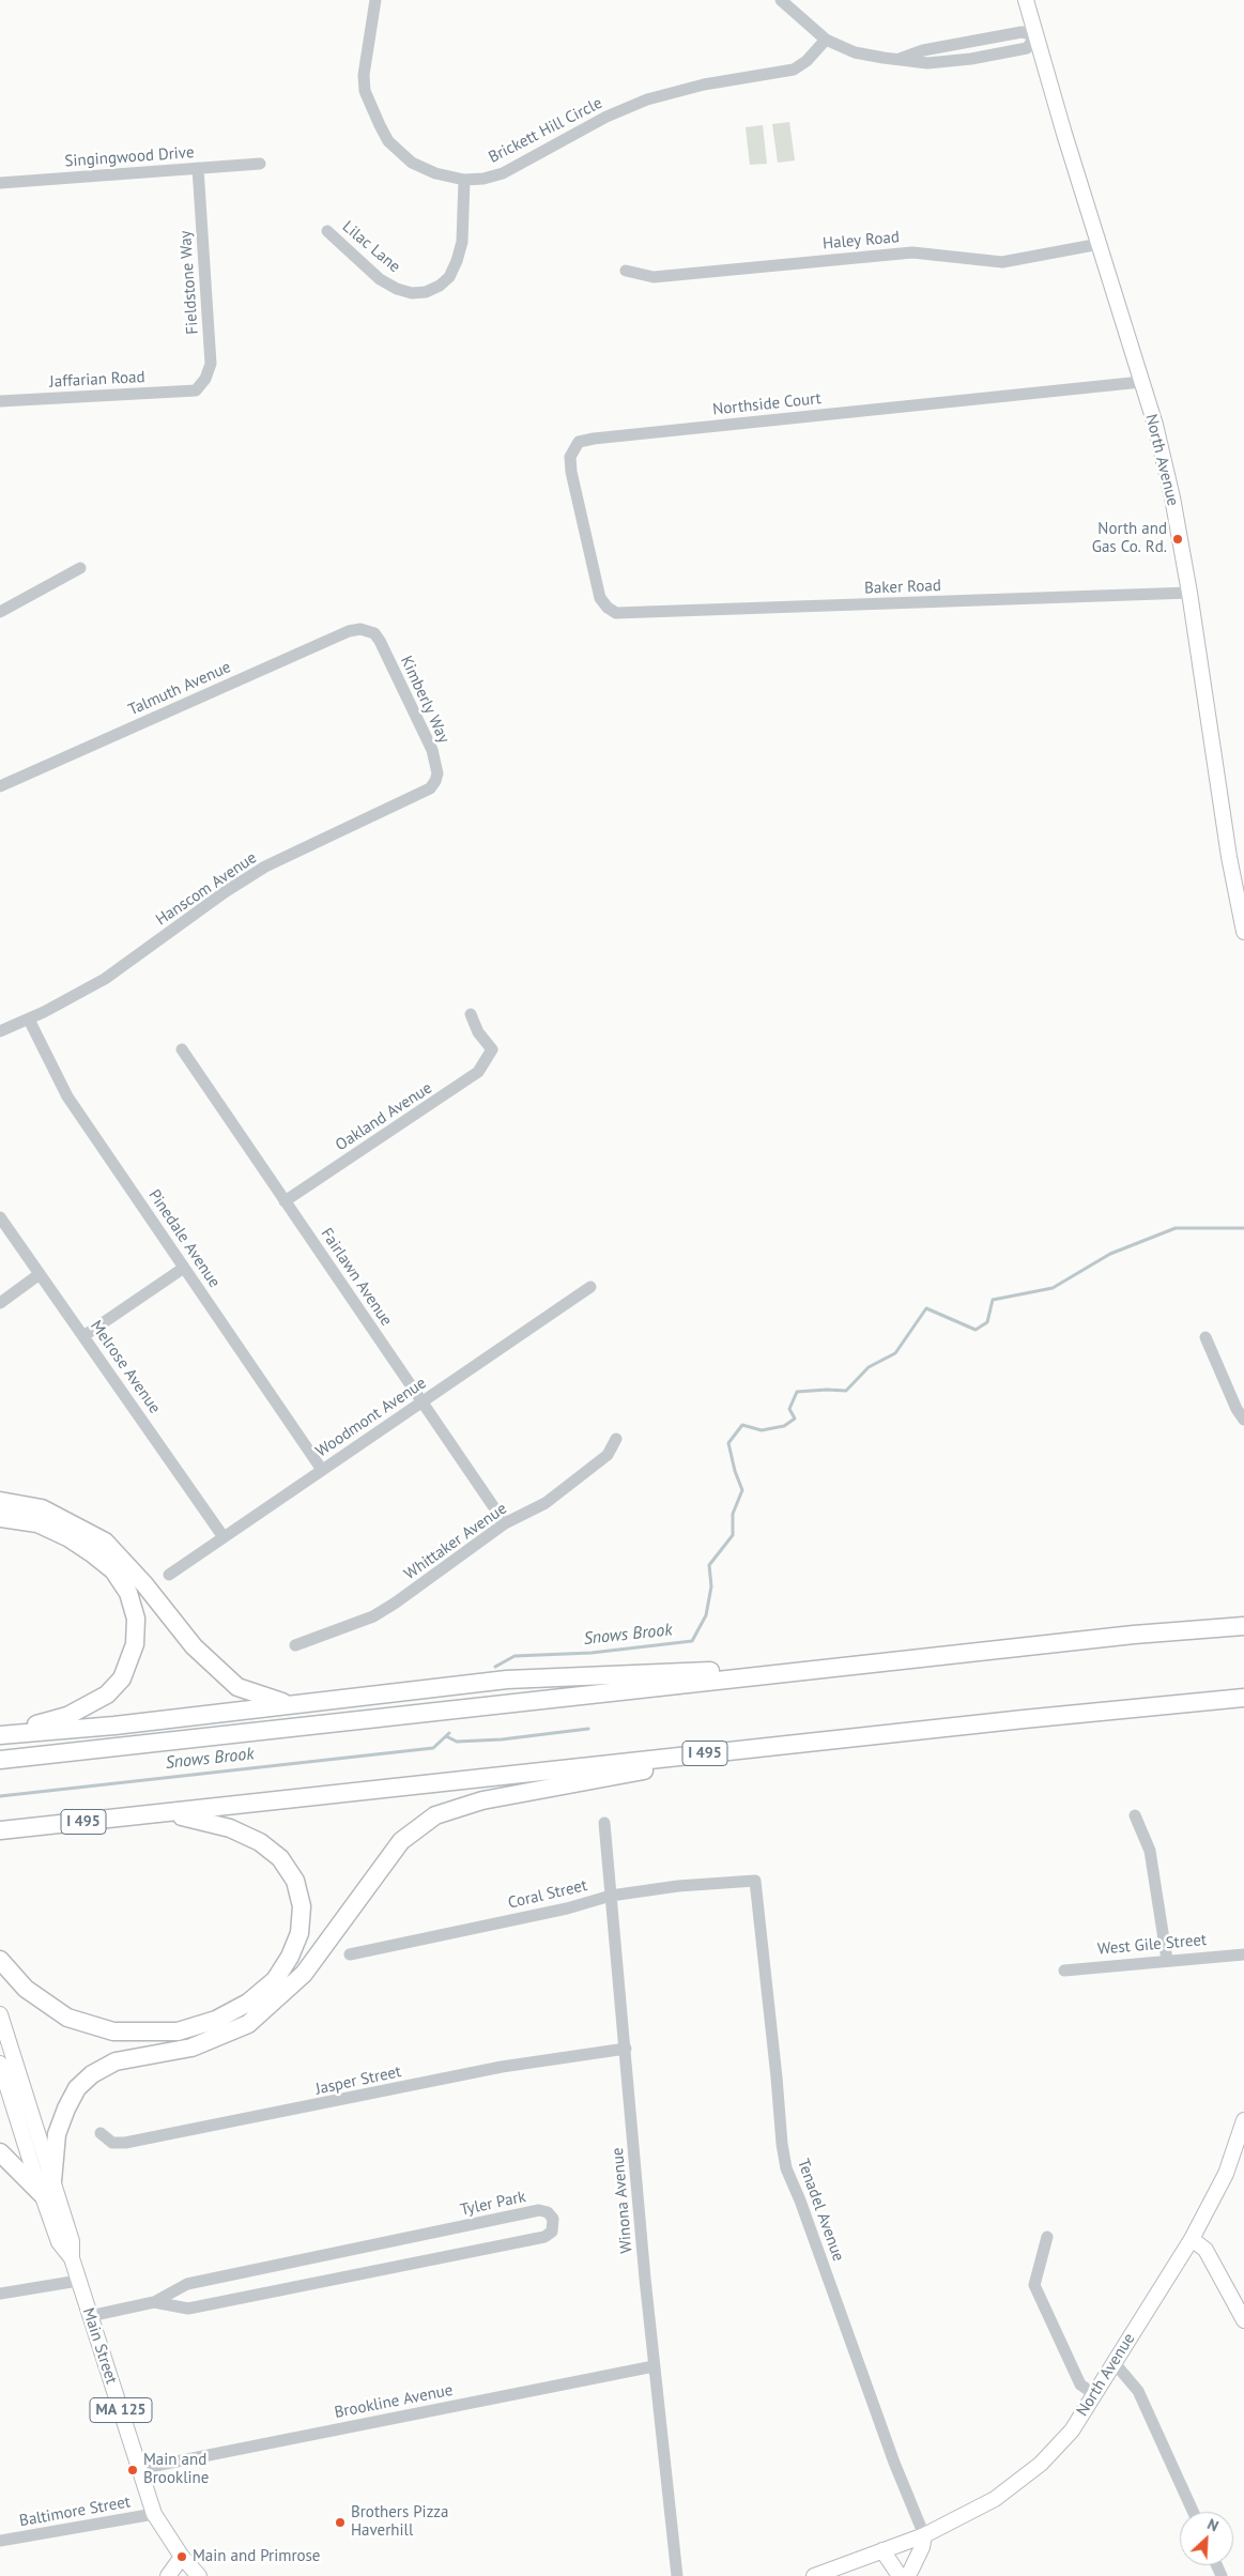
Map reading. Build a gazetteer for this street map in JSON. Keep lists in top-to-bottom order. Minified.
{"streets":{"highway":["I 495"],"main road":["North Avenue","Main Street","MA 125"],"street":["Brickett Hill Circle","Singingwood Drive","Haley Road","Lilac Lane","Fieldstone Way","Jaffarian Road","Northside Court","Baker Road","Talmuth Avenue","Kimberly Way","Hanscom Avenue","Oakland Avenue","Pinedale Avenue","Fairlawn Avenue","Melrose Avenue","Woodmont Avenue","Whittaker Avenue","Coral Street","West Gile Street","Jasper Street","Winona Avenue","Tyler Park","Tenadel Avenue","Brookline Avenue","Baltimore Street"]},"crossings":[["Brickett Hill Circle","Lilac Lane"],["Singingwood Drive","Fieldstone Way"],["Haley Road","North Avenue"],["Fieldstone Way","Jaffarian Road"],["Northside Court","North Avenue"],["Northside Court","Baker Road"],["North Avenue","Baker Road"],["North Avenue","Tenadel Avenue"],["Talmuth Avenue","Kimberly Way"],["Kimberly Way","Hanscom Avenue"],["Hanscom Avenue","Pinedale Avenue"],["Oakland Avenue","Fairlawn Avenue"],["Pinedale Avenue","Woodmont Avenue"],["Fairlawn Avenue","Woodmont Avenue"],["Fairlawn Avenue","Whittaker Avenue"],["Melrose Avenue","Woodmont Avenue"],["Coral Street","Winona Avenue"],["Coral Street","Tenadel Avenue"],["Jasper Street","Winona Avenue"],["Winona Avenue","Brookline Avenue"],["Tyler Park","Main Street"],["Main Street","Brookline Avenue"],["Main Street","Baltimore Street"]],"water":["Snows Brook"],"places":["North and Gas Co. Rd.","Main and Brookline","Brothers Pizza Haverhill","Main and Primrose"],"north":"top right"}
